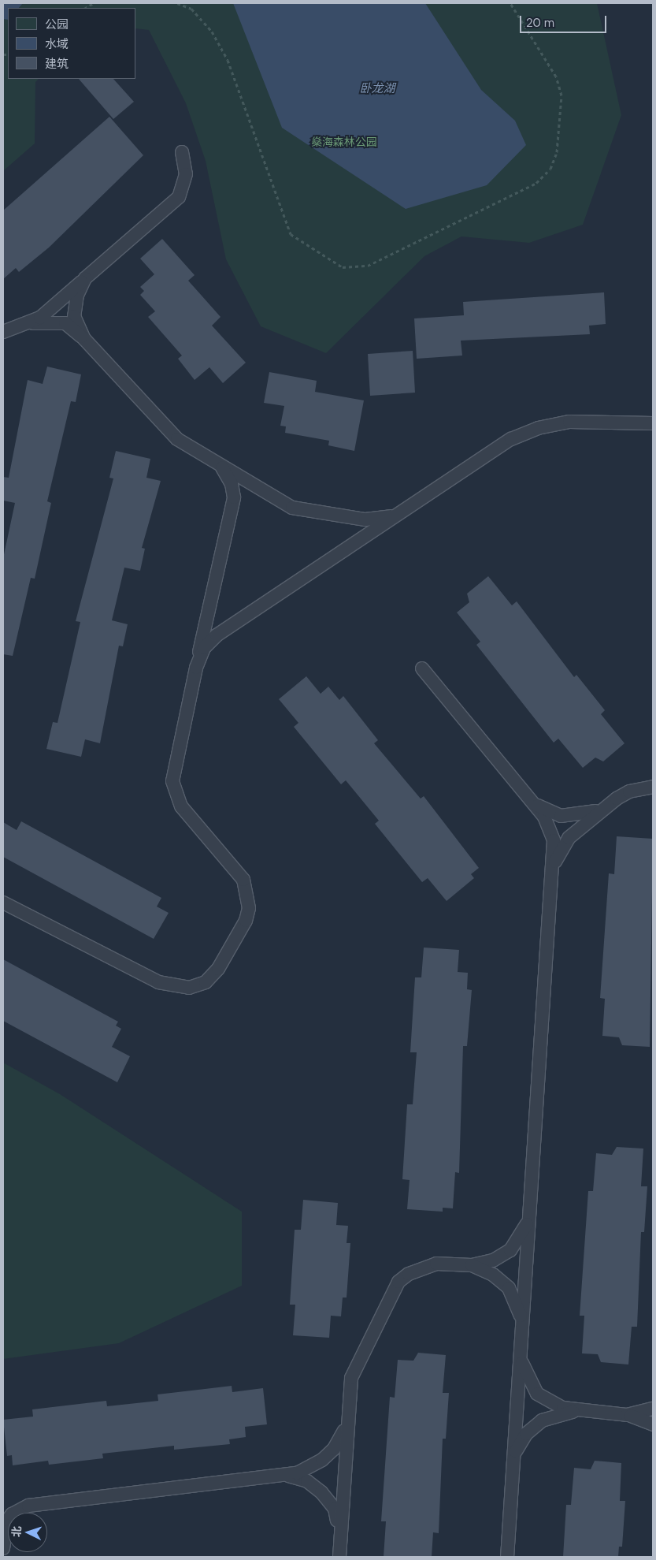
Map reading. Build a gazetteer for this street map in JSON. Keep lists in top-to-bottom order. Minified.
{"water":["卧龙湖"],"parks":["燊海森林公园"],"legend":["公园","水域","建筑"],"scale_bar":"20 m","north":"left"}
